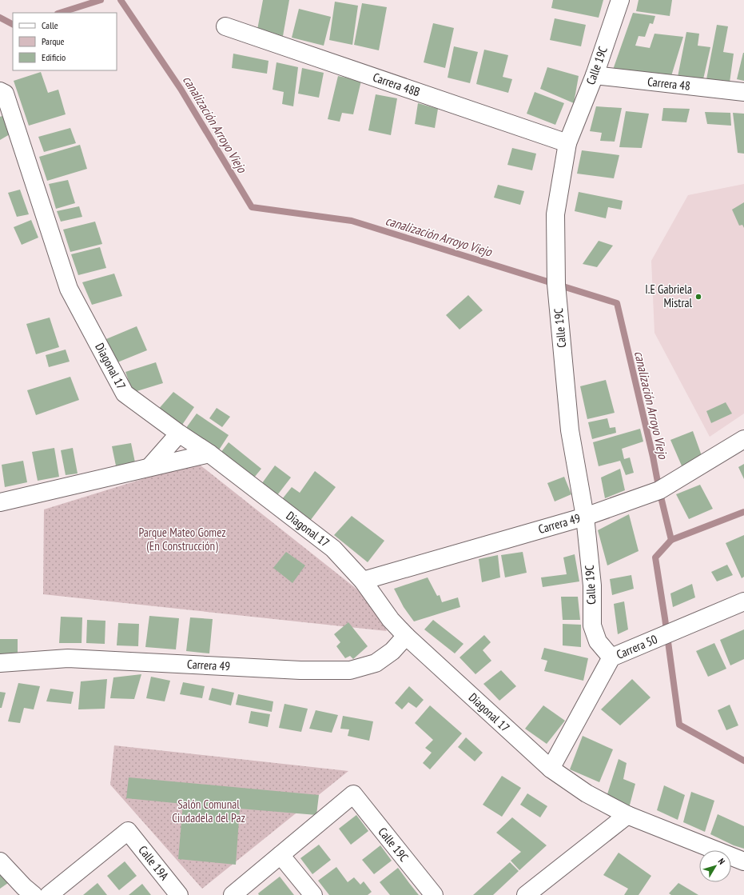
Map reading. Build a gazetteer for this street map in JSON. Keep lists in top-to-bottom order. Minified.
{"streets":{"street":["Calle 19C","Carrera 48","Carrera 48B","Diagonal 17","Carrera 49","Carrera 50","Calle 19A"]},"crossings":[["Calle 19C","Carrera 48"],["Calle 19C","Carrera 48B"],["Calle 19C","Carrera 49"],["Calle 19C","Carrera 50"],["Diagonal 17","Carrera 49"],["Diagonal 17","Carrera 50"]],"water":["canalización Arroyo Viejo"],"parks":["Parque Mateo Gomez (En Construcción)","Salón Comunal Ciudadela del Paz"],"places":["I.E Gabriela Mistral"],"legend":["Calle","Parque","Edificio"],"north":"top right"}
